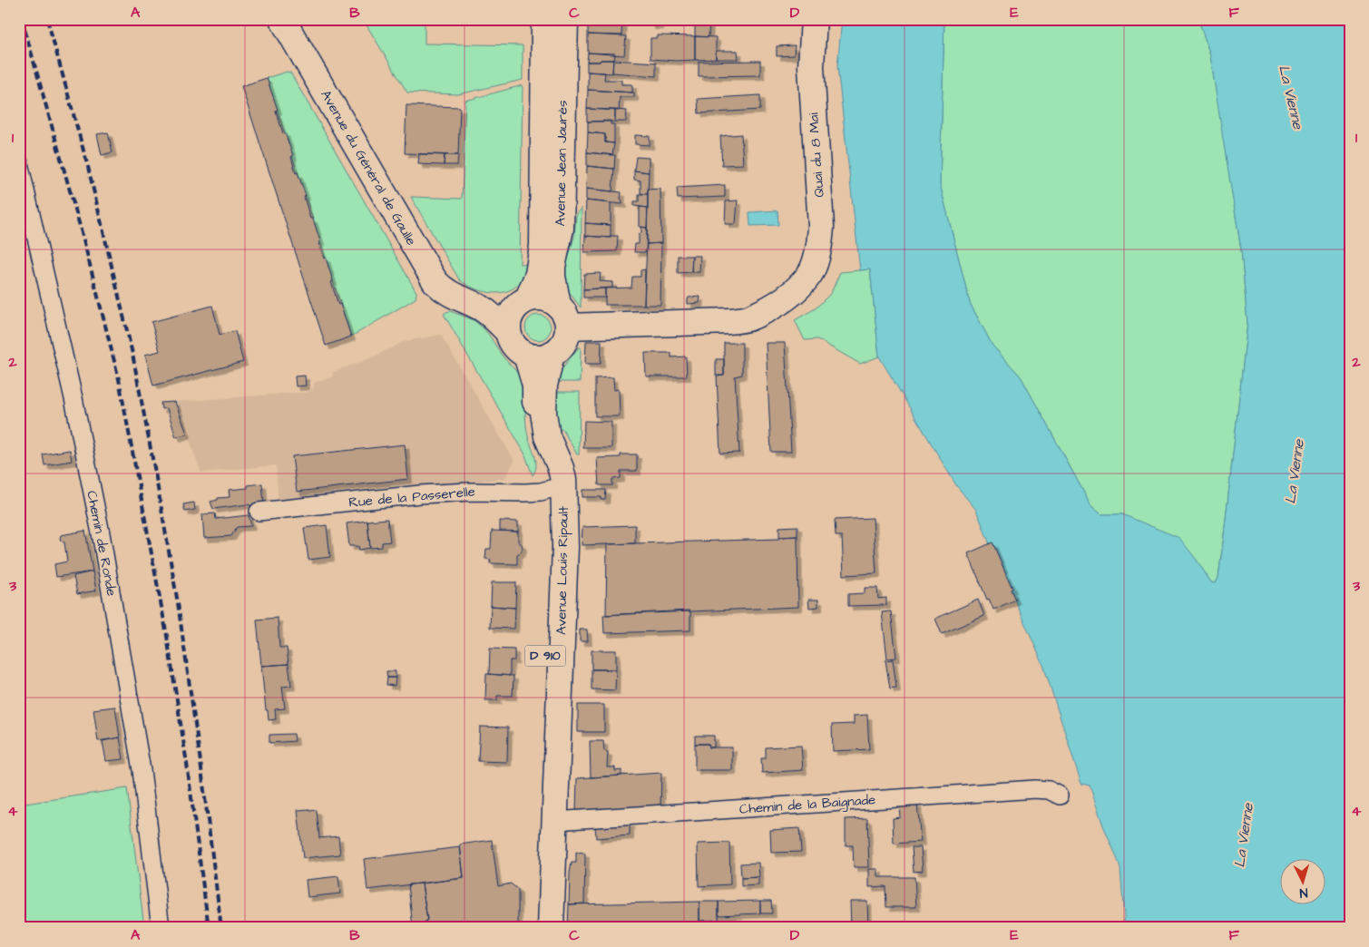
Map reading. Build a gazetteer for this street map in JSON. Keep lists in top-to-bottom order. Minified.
{"streets":{"main road":["Quai du 8 Mai","Avenue Jean Jaurès","Avenue du Général de Gaulle","Avenue Louis Ripault","D 910"],"street":["Rue de la Passerelle","Chemin de Ronde","Chemin de la Baignade"]},"crossings":[["Quai du 8 Mai","Avenue Jean Jaurès"],["Quai du 8 Mai","Avenue du Général de Gaulle"],["Quai du 8 Mai","Avenue Louis Ripault"],["Avenue Jean Jaurès","Avenue du Général de Gaulle"],["Avenue Jean Jaurès","Avenue Louis Ripault"],["Avenue du Général de Gaulle","Avenue Louis Ripault"],["Rue de la Passerelle","Avenue Louis Ripault"],["Avenue Louis Ripault","Chemin de la Baignade"]],"water":["La Vienne"],"north":"bottom","grid":{"columns":["A","B","C","D","E","F"],"rows":["1","2","3","4"]}}
